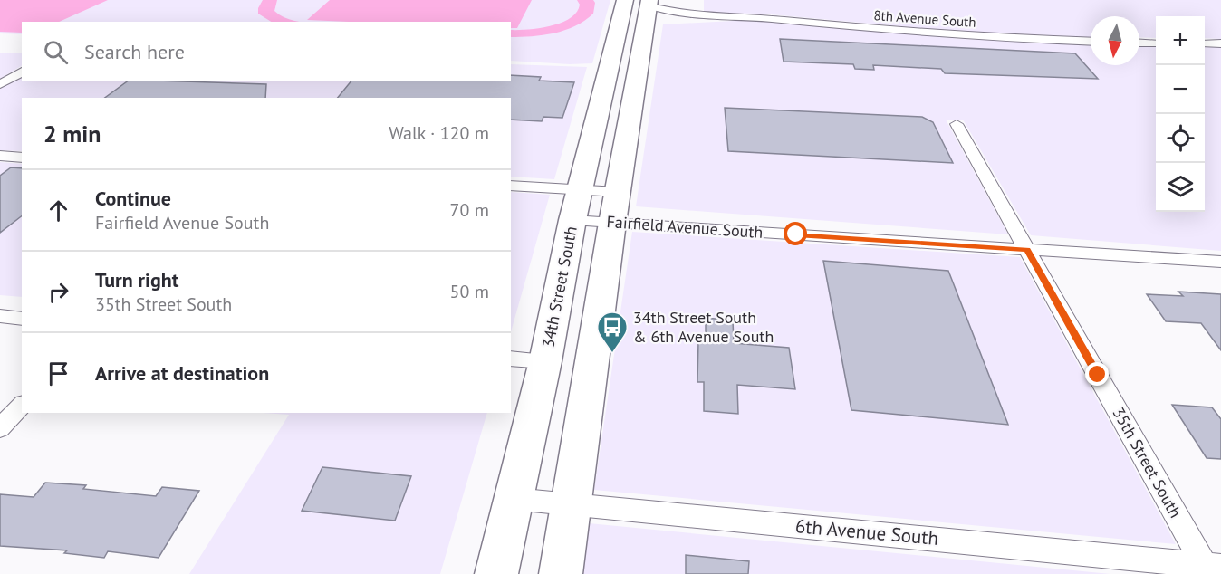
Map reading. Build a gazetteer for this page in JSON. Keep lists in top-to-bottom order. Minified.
{"streets":{"highway":["34th Street South"],"street":["8th Avenue South","Fairfield Avenue South","35th Street South","6th Avenue South"]},"crossings":[["Fairfield Avenue South","34th Street South"],["Fairfield Avenue South","35th Street South"],["34th Street South","6th Avenue South"],["35th Street South","6th Avenue South"]],"places":{"bus stop":["34th Street South & 6th Avenue South"]},"north":"bottom","page":{"map_buttons":["+","−"],"search":"Search here","heading":["2 min","Walk · 120 m"],"list":[["Continue","Fairfield Avenue South","70 m"],["Turn right","35th Street South","50 m"],"Arrive at destination"]}}
